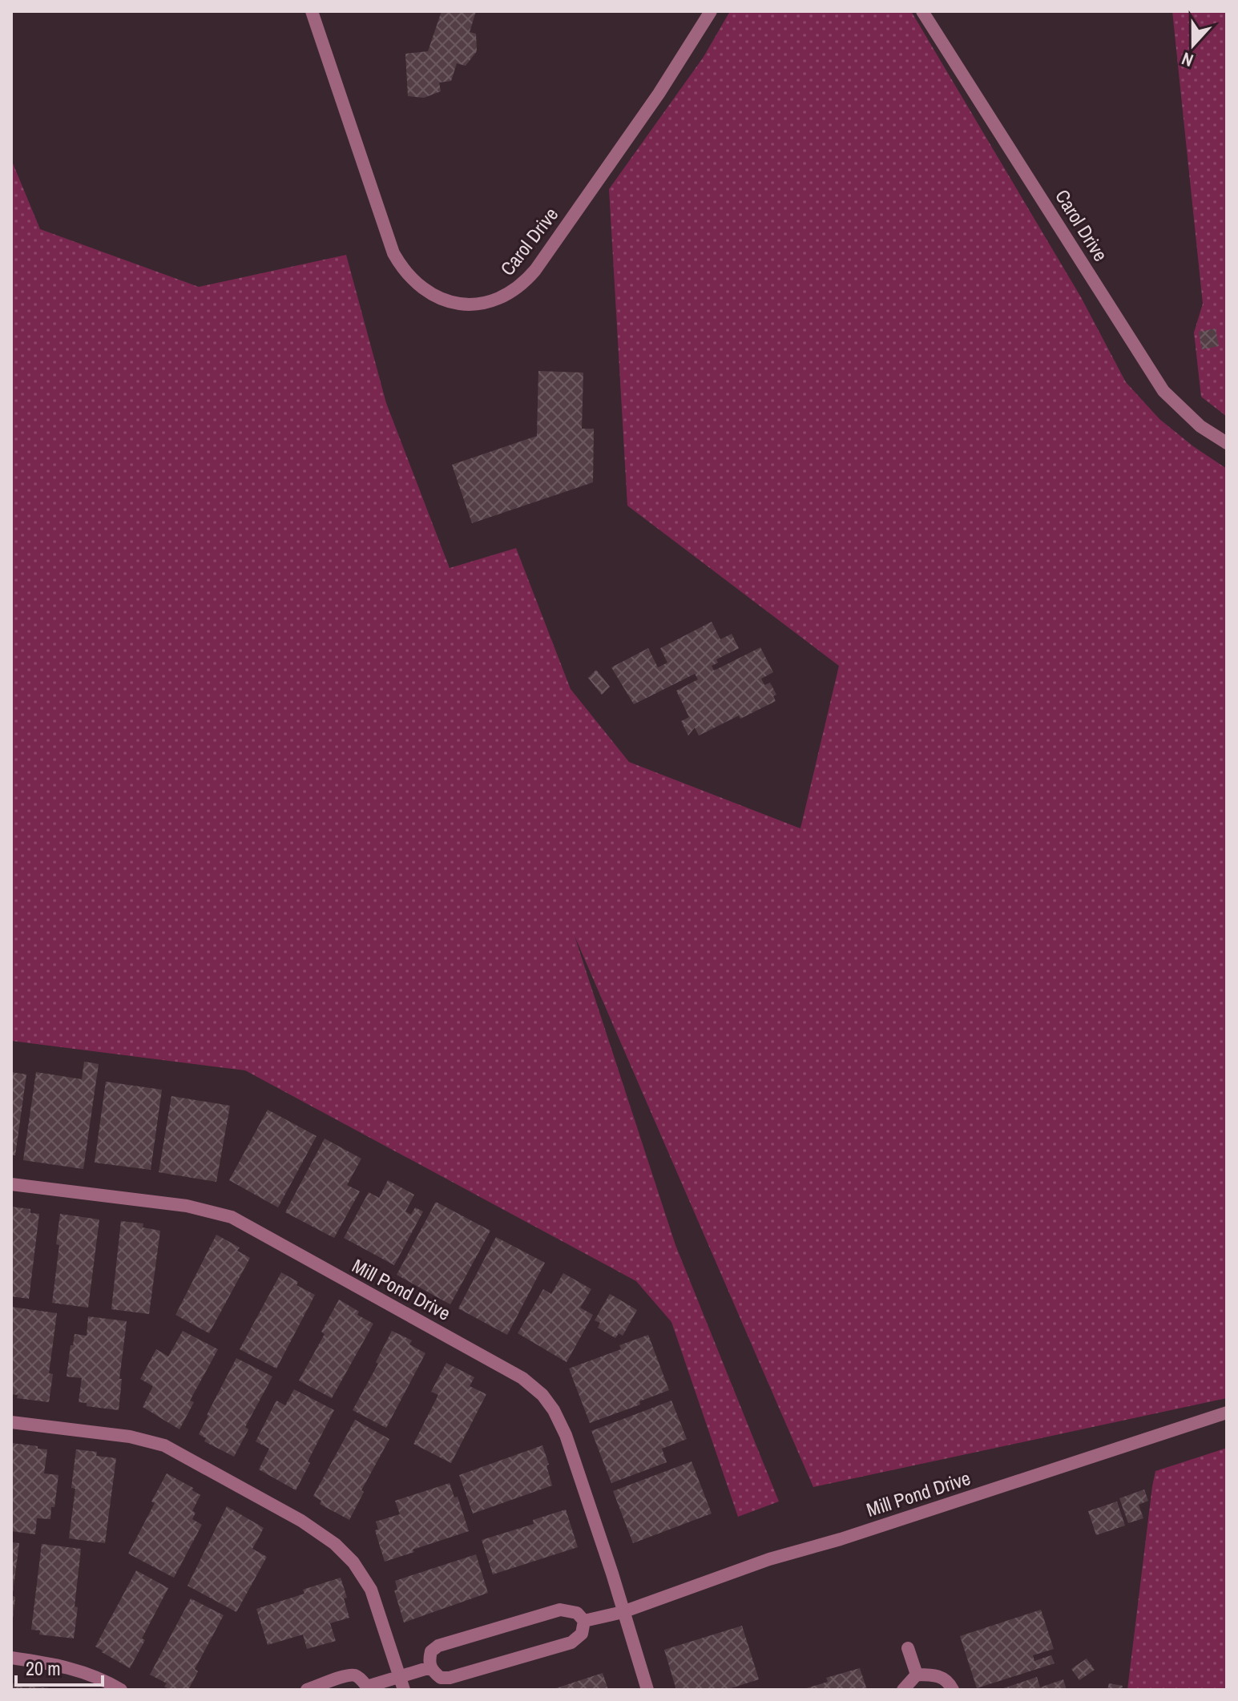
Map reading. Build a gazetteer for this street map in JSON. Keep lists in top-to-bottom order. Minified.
{"streets":{"street":["Carol Drive","Mill Pond Drive"]},"scale_bar":"20 m","north":"bottom"}
